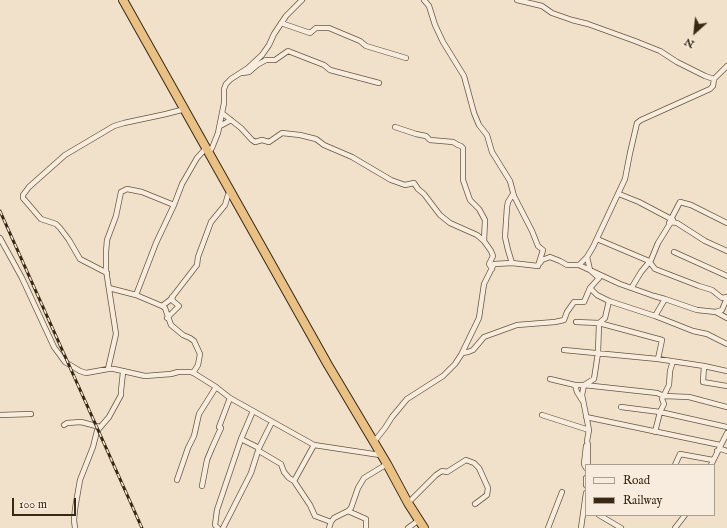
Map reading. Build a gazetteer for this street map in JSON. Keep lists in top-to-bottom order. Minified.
{"legend":["Road","Railway"],"scale_bar":"100 m","north":"bottom left"}
